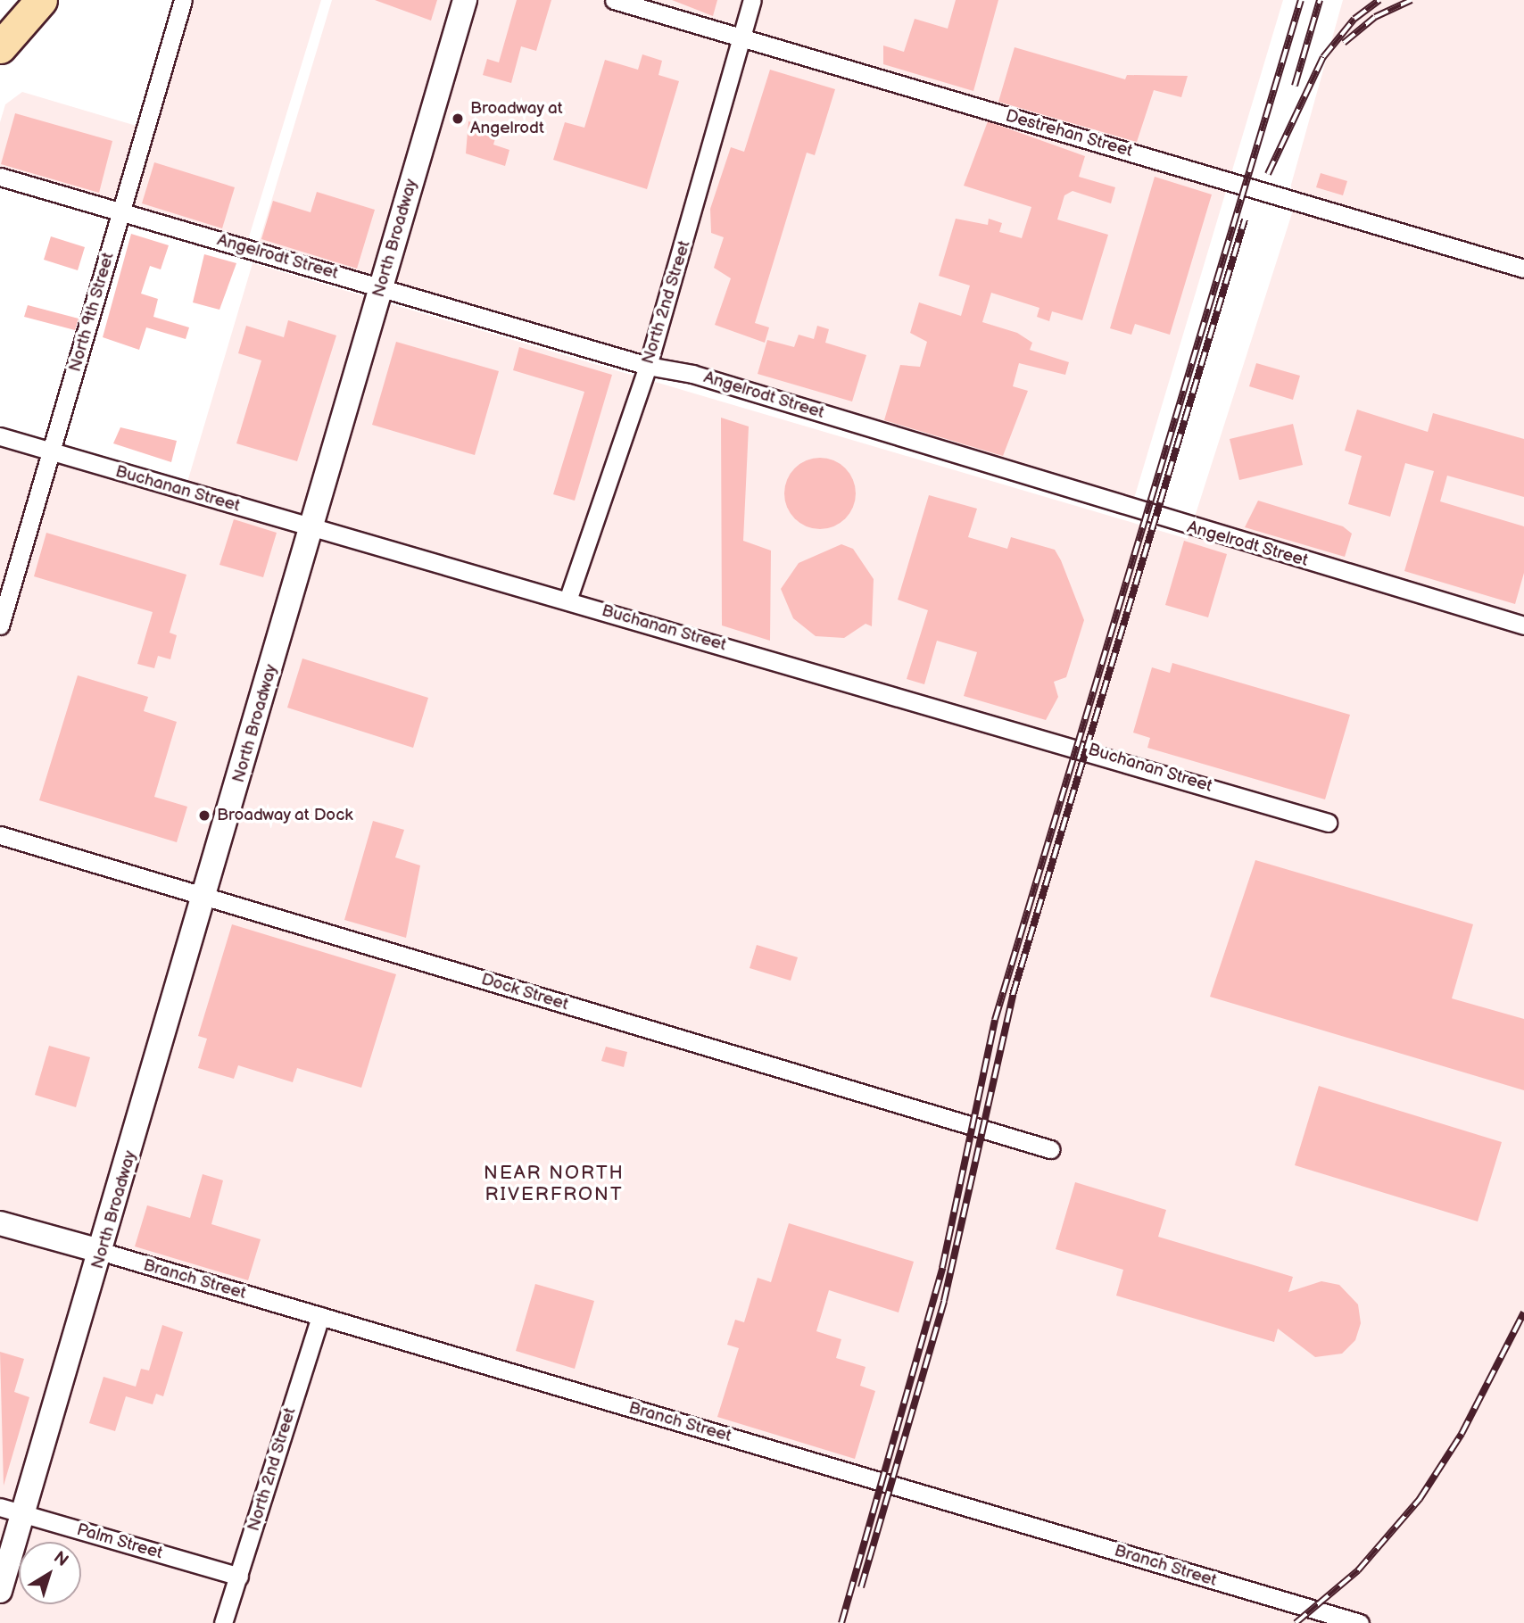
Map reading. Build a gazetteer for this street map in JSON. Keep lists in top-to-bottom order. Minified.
{"streets":{"main road":["North Broadway","Branch Street"],"street":["Destrehan Street","Angelrodt Street","North 2nd Street","North 9th Street","Buchanan Street","Dock Street","Palm Street"]},"crossings":[["Destrehan Street","North 2nd Street"],["North Broadway","Angelrodt Street"],["North Broadway","Buchanan Street"],["North Broadway","Dock Street"],["North Broadway","Branch Street"],["North Broadway","Palm Street"],["Angelrodt Street","North 2nd Street"],["Angelrodt Street","North 9th Street"],["North 2nd Street","Buchanan Street"],["North 2nd Street","Branch Street"],["North 2nd Street","Palm Street"],["North 9th Street","Buchanan Street"]],"districts":["NEAR NORTH RIVERFRONT"],"places":["Broadway at Angelrodt","Broadway at Dock"],"north":"top right"}
